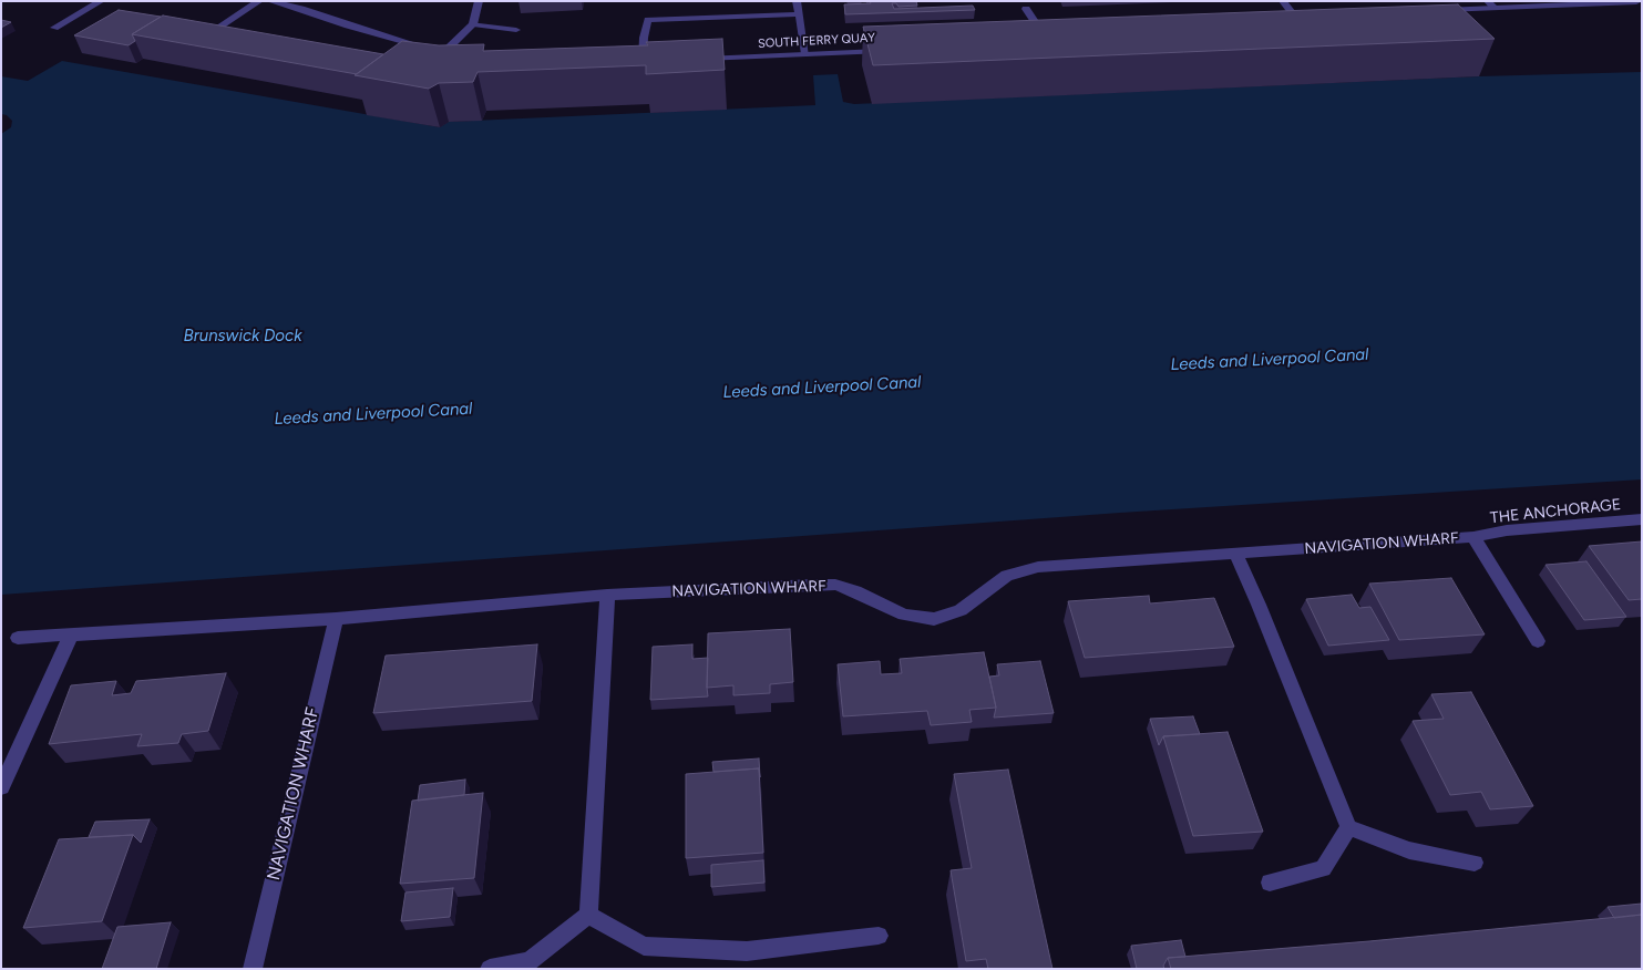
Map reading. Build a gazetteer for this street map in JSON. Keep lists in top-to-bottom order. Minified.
{"streets":{"street":["SOUTH FERRY QUAY","THE ANCHORAGE","NAVIGATION WHARF"]},"crossings":[["THE ANCHORAGE","NAVIGATION WHARF"]],"water":["Brunswick Dock","Leeds and Liverpool Canal"]}
